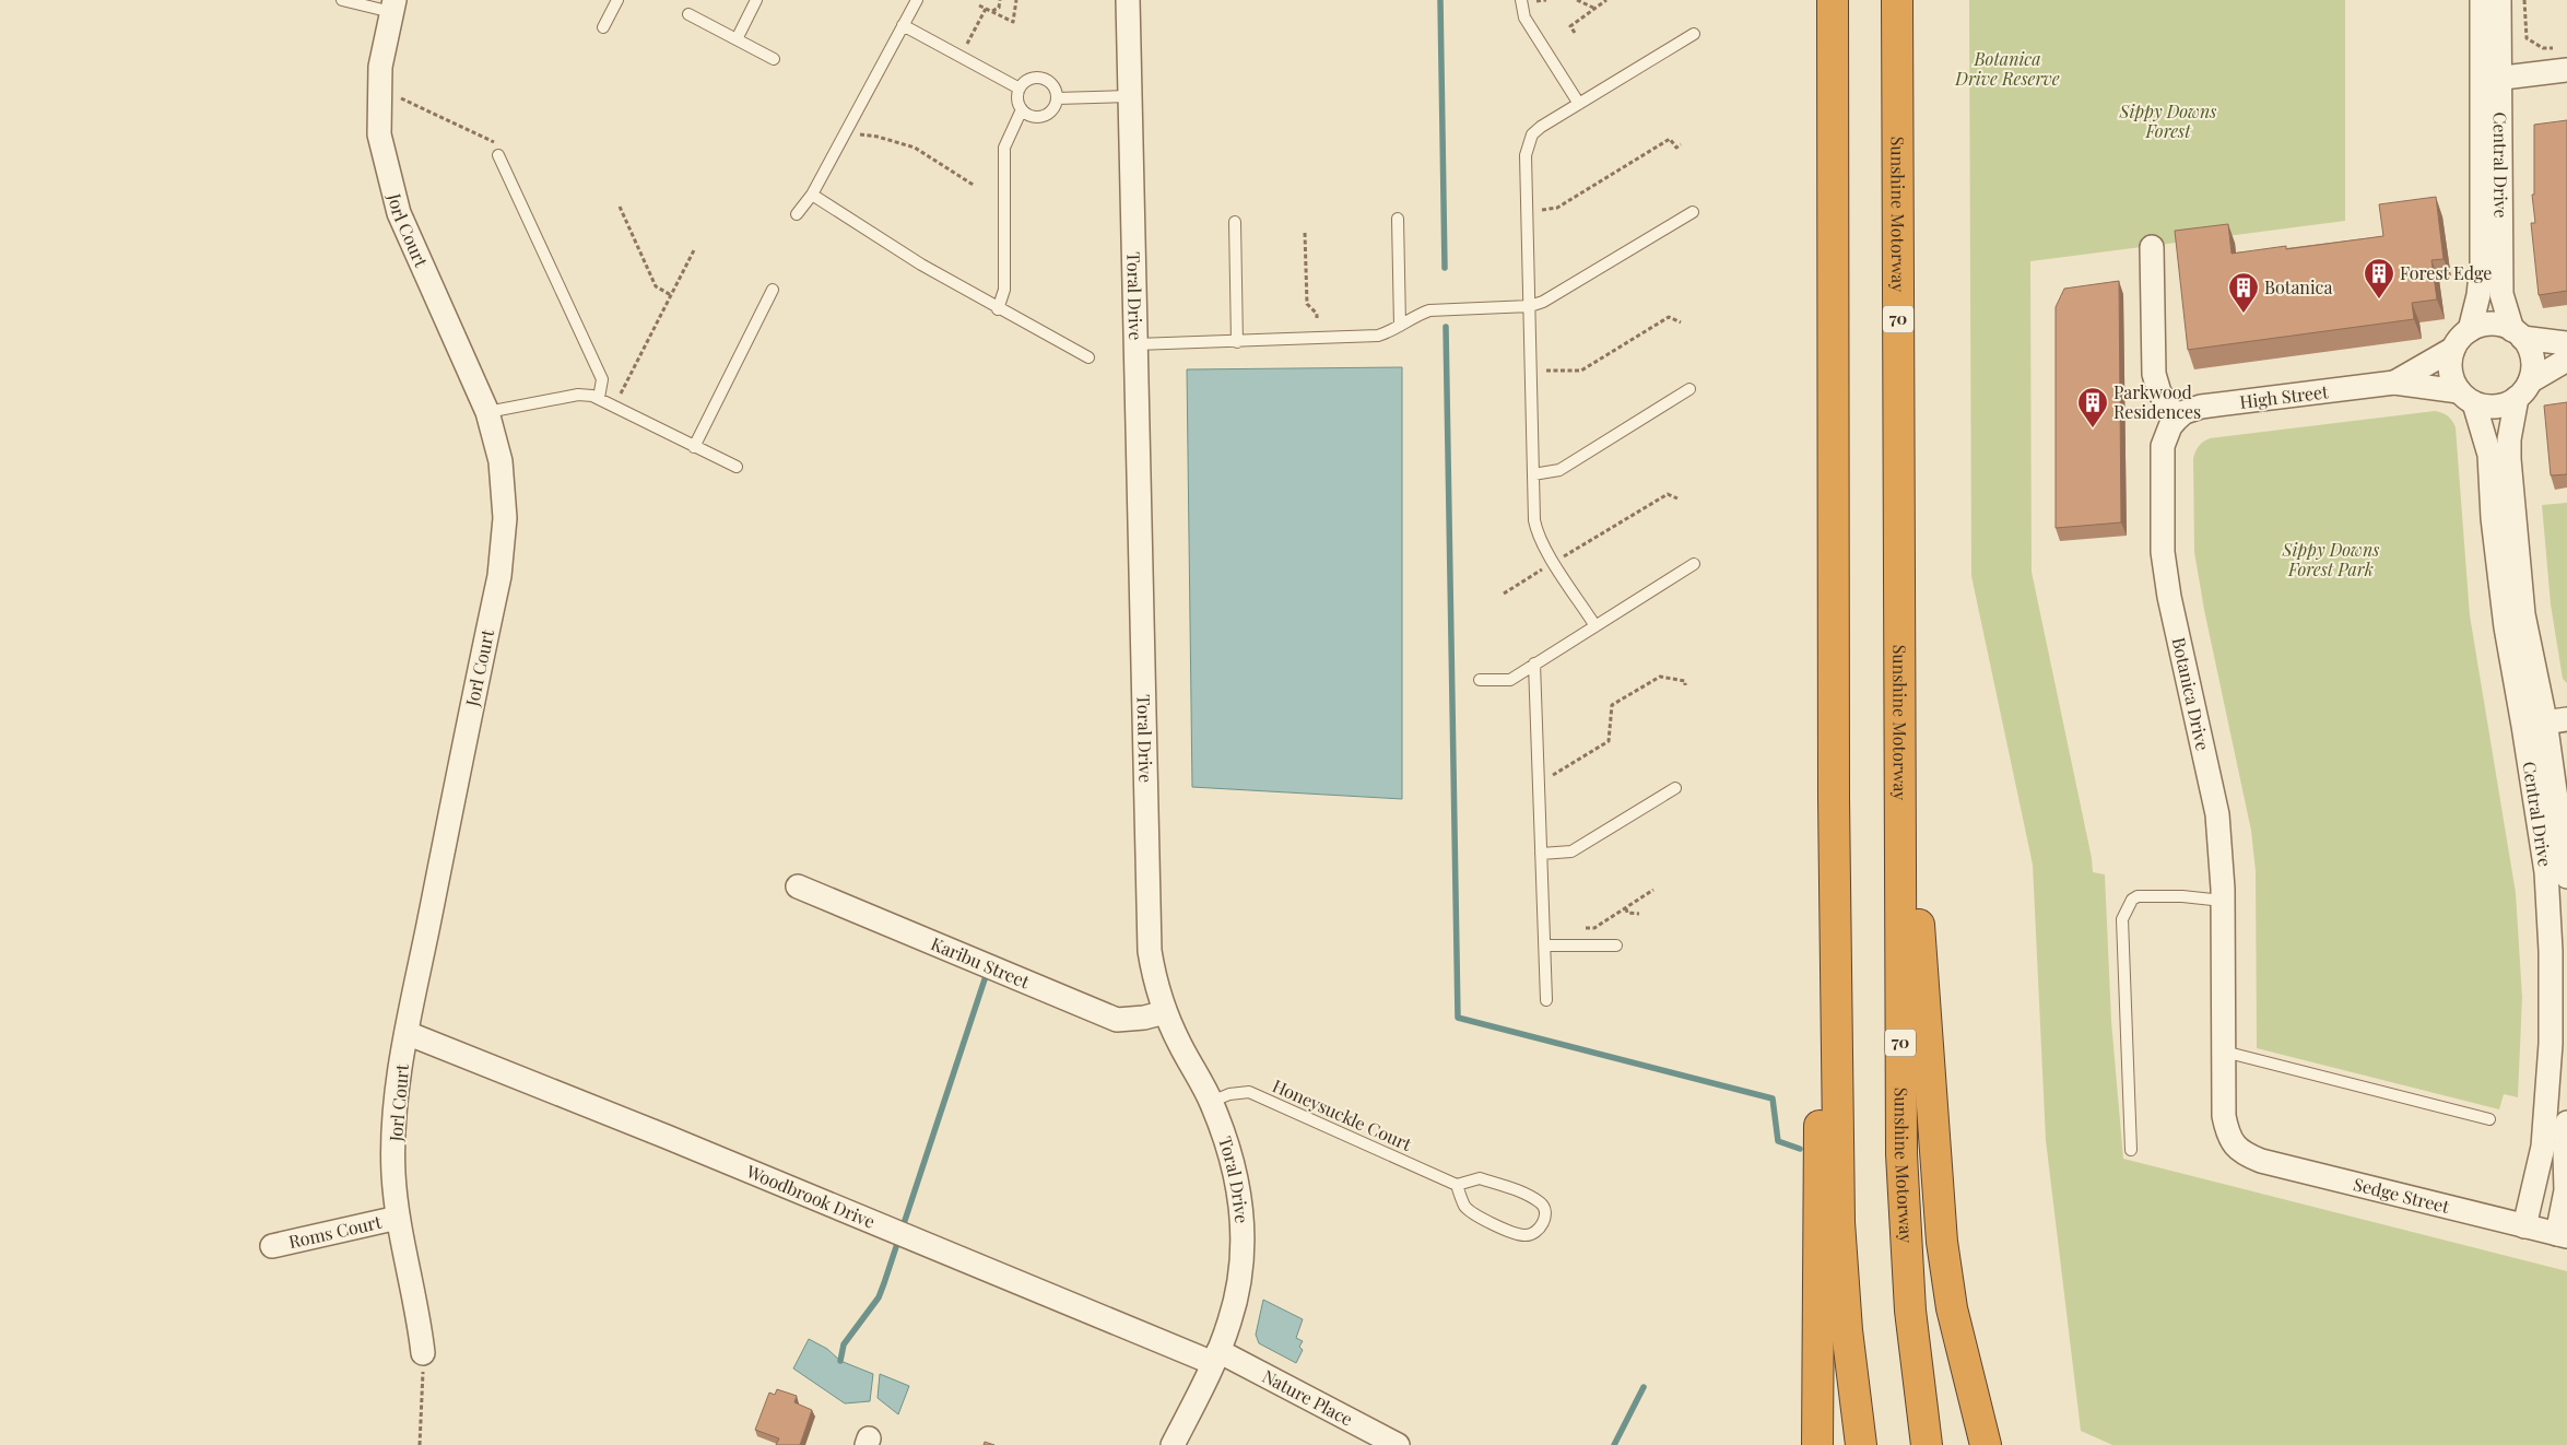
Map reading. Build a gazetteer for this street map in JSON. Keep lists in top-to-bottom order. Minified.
{"streets":{"highway":["Sunshine Motorway","70"],"street":["Central Drive","Jorl Court","Toral Drive","High Street","Botanica Drive","Karibu Street","Sedge Street","Woodbrook Drive","Roms Court","Nature Place"],"lane":["Honeysuckle Court"]},"crossings":[["Central Drive","High Street"],["Central Drive","Sedge Street"],["Jorl Court","Woodbrook Drive"],["Jorl Court","Roms Court"],["Toral Drive","Karibu Street"],["Toral Drive","Honeysuckle Court"],["Toral Drive","Woodbrook Drive"],["Toral Drive","Nature Place"],["High Street","Botanica Drive"],["Botanica Drive","Sedge Street"],["Woodbrook Drive","Nature Place"]],"parks":["Botanica Drive Reserve","Sippy Downs Forest","Sippy Downs Forest Park"],"places":{"building":["Forest Edge","Botanica","Parkwood Residences"]}}
